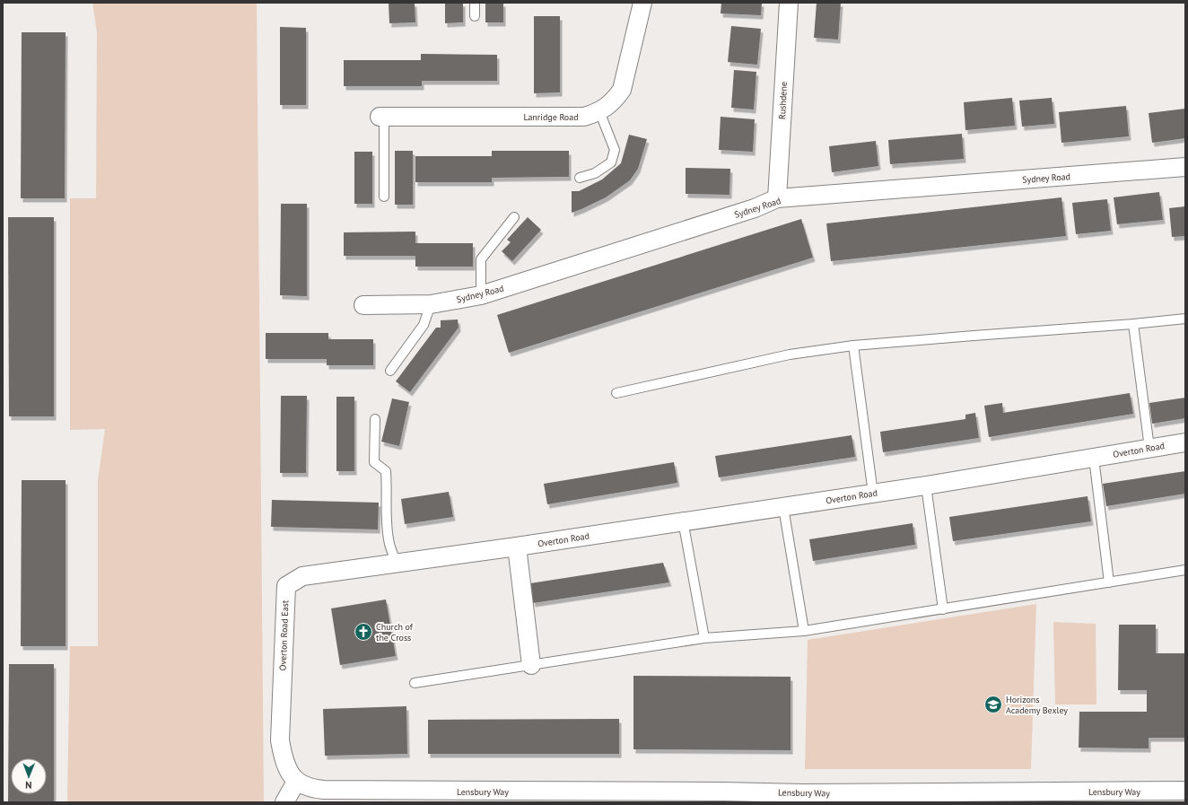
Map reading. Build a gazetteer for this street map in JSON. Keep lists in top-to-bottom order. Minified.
{"streets":{"street":["Rushdene","Lanridge Road","Sydney Road","Overton Road","Overton Road East","Lensbury Way"]},"crossings":[["Rushdene","Sydney Road"],["Overton Road","Overton Road East"],["Overton Road East","Lensbury Way"]],"places":{"church":["Church of the Cross"],"school or university":["Horizons Academy Bexley"]},"north":"bottom"}
